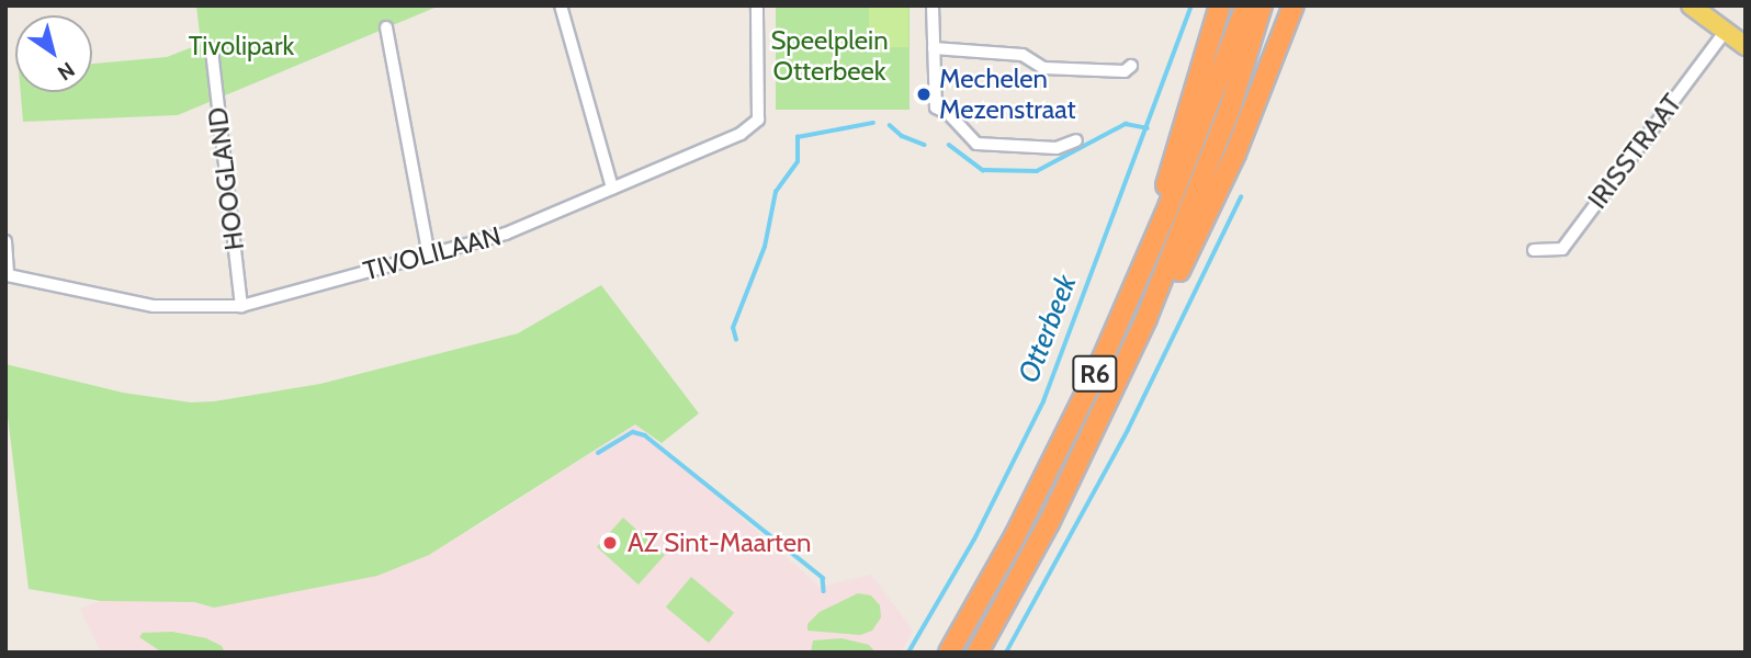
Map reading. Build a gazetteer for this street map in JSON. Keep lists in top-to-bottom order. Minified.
{"streets":{"highway":["R6"],"street":["IRISSTRAAT","HOOGLAND","TIVOLILAAN"]},"crossings":[["HOOGLAND","TIVOLILAAN"]],"water":["Otterbeek"],"parks":["Speelplein Otterbeek","Tivolipark"],"places":["Mechelen Mezenstraat","AZ Sint-Maarten"],"north":"bottom right"}
